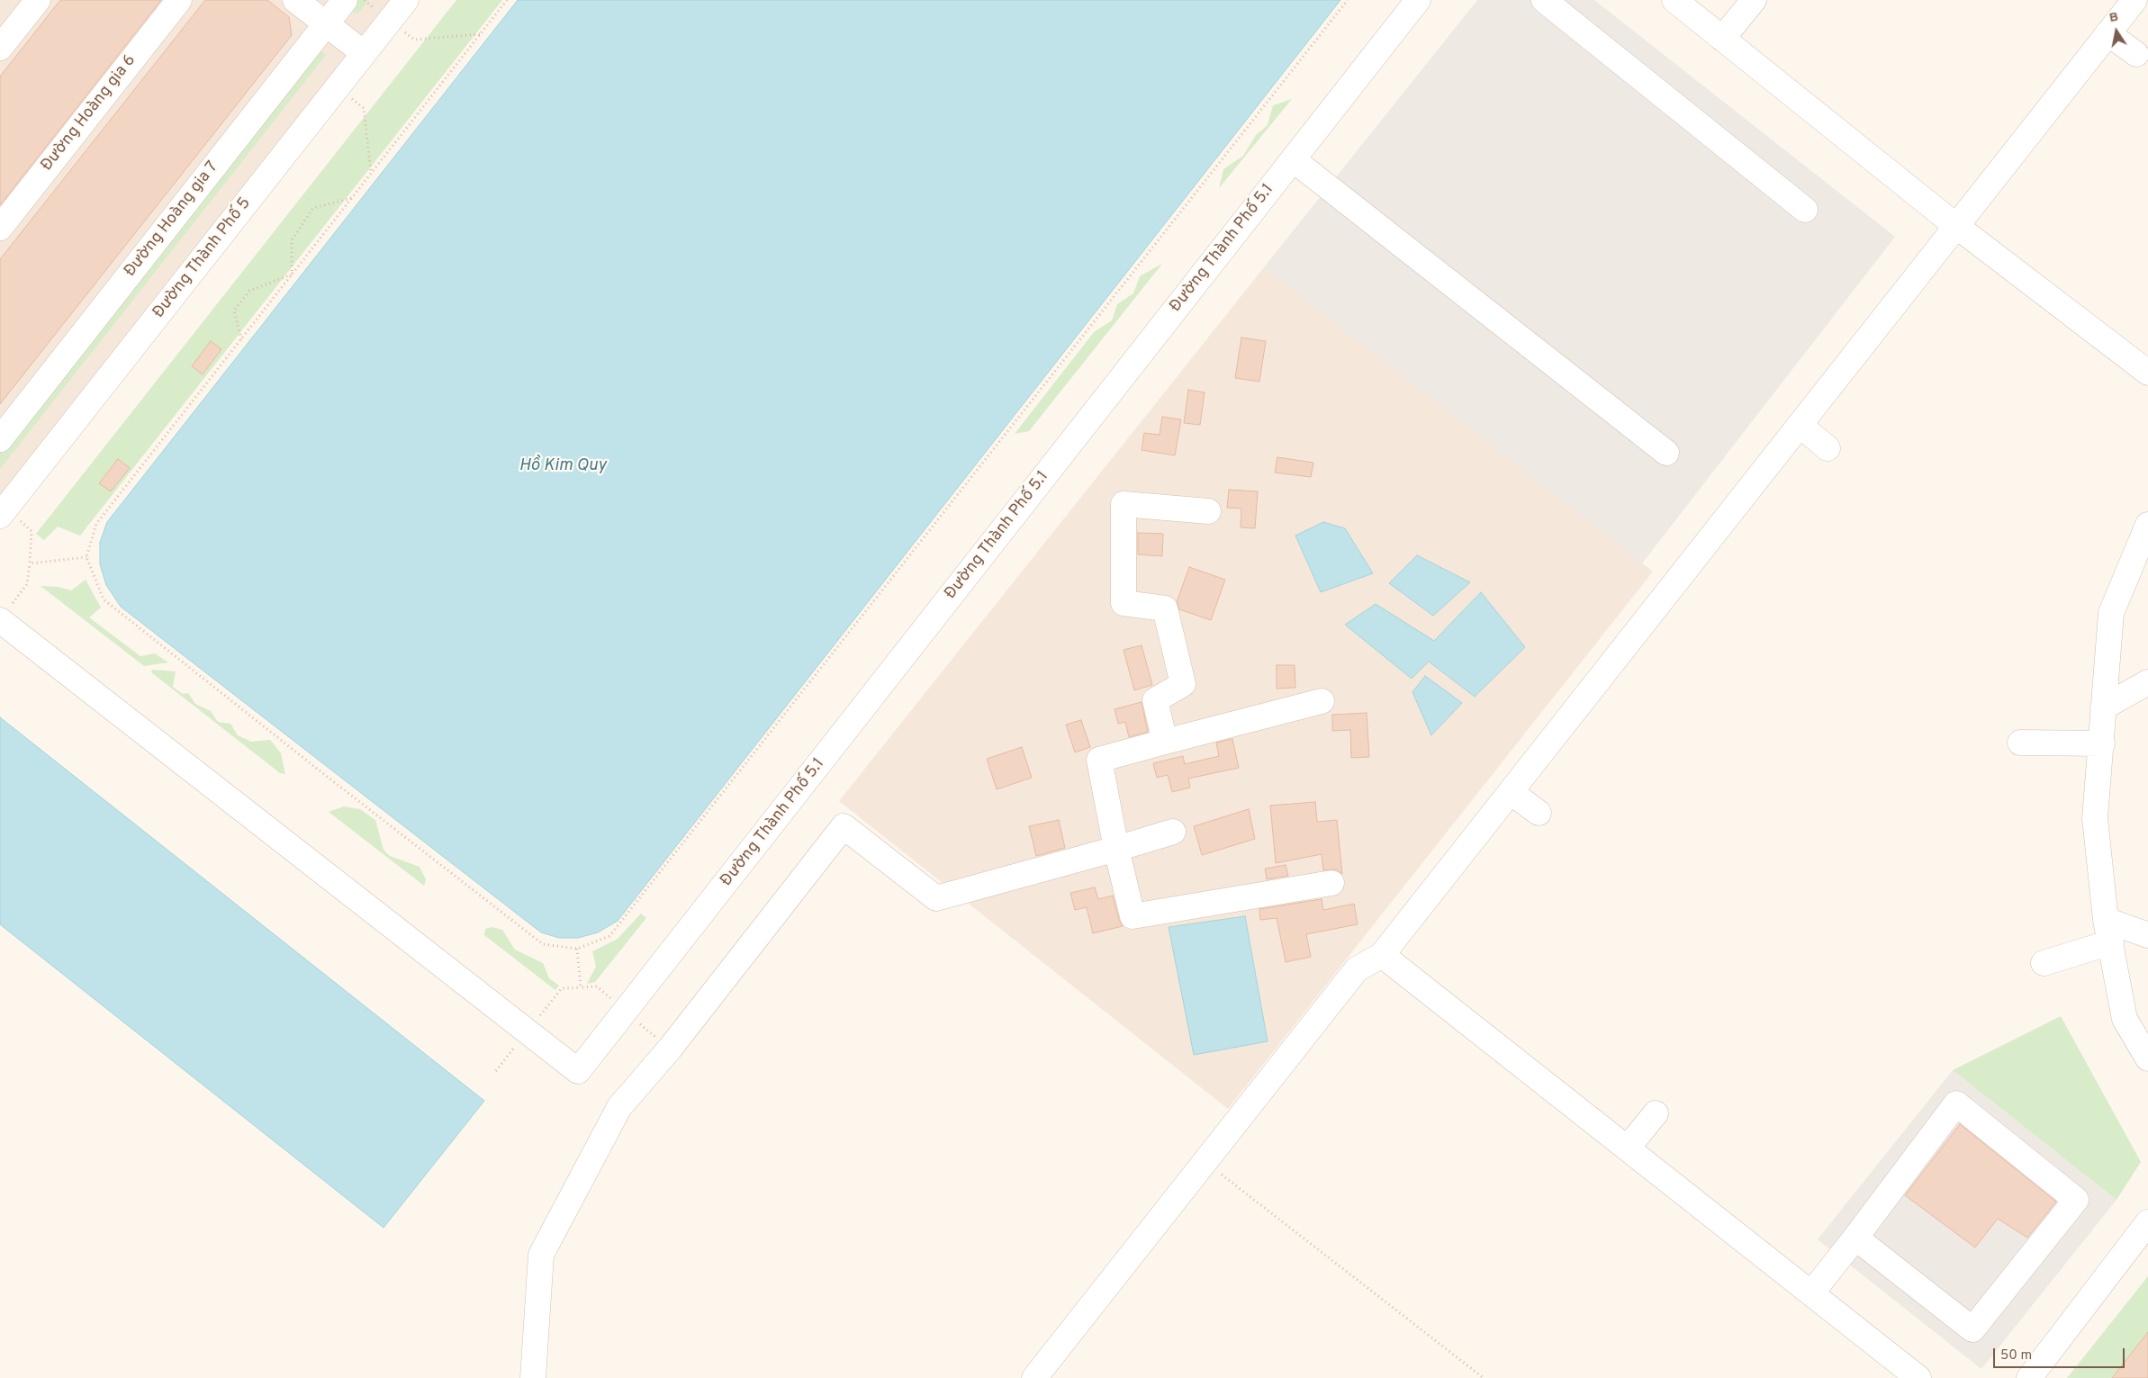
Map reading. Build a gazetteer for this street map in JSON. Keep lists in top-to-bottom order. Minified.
{"streets":{"street":["Đường Hoàng gia 6","Đường Hoàng gia 7","Đường Thành Phố 5.1","Đường Thành Phố 5"]},"water":["Hồ Kim Quy"],"scale_bar":"50 m","north":"top"}
